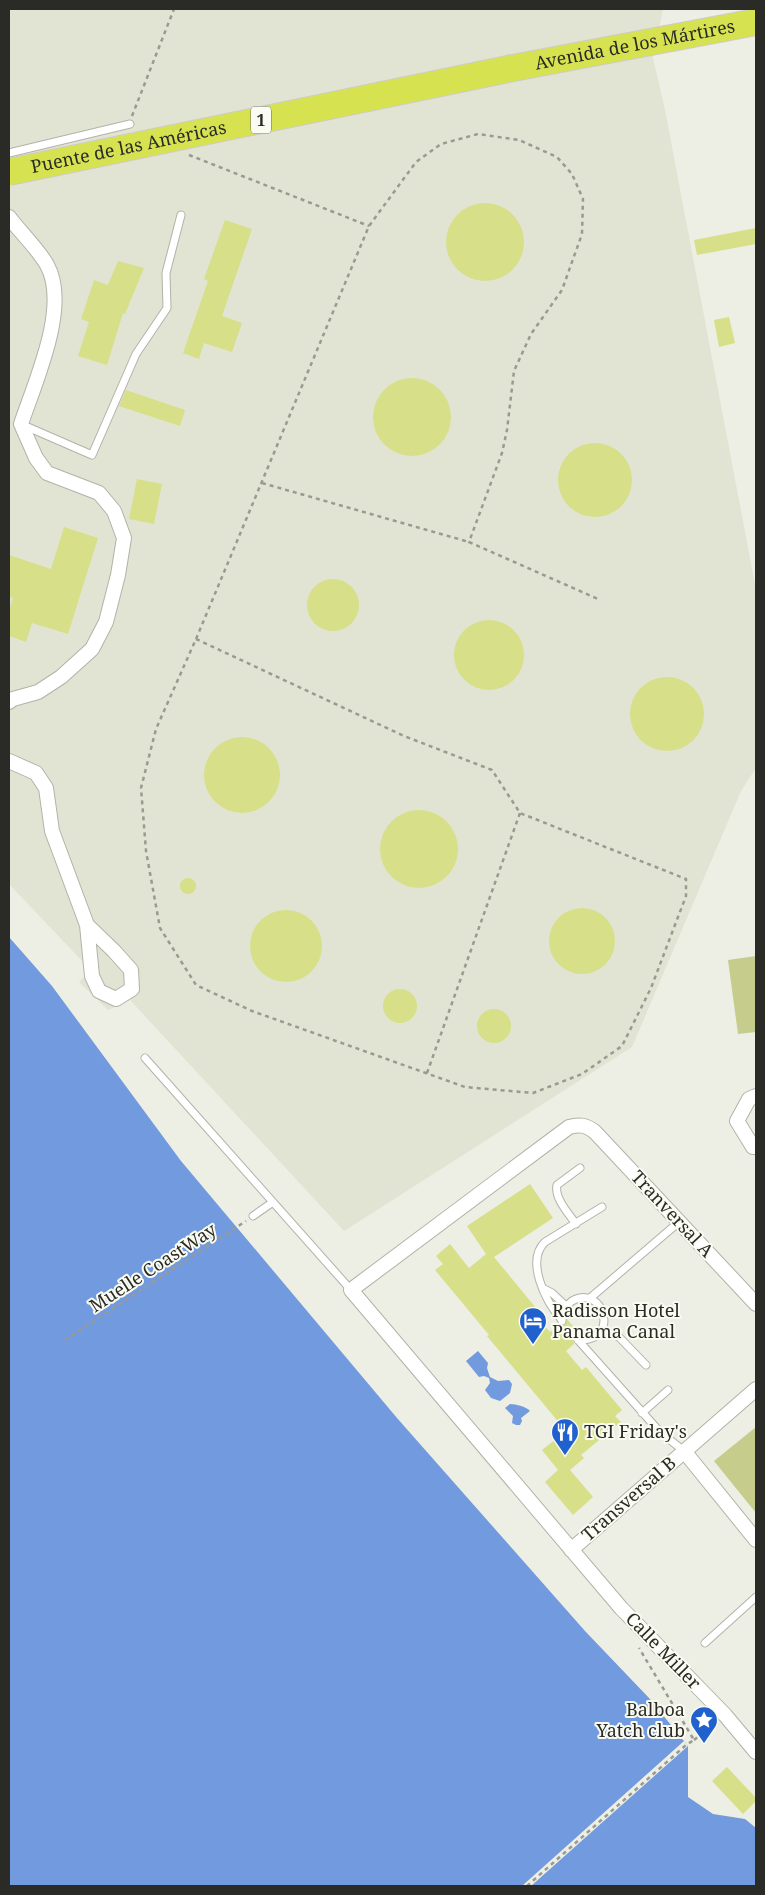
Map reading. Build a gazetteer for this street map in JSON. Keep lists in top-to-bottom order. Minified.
{"streets":{"highway":["Avenida de los Mártires","1","Puente de las Américas"],"street":["Tranversal A","Transversal B","Calle Miller"],"path":["Muelle CoastWay"]},"crossings":[["Avenida de los Mártires","Puente de las Américas"],["Tranversal A","Calle Miller"],["Transversal B","Calle Miller"]],"places":{"hotel":["Radisson Hotel Panama Canal"],"restaurant":["TGI Friday's"],"place":["Balboa Yatch club"]}}
